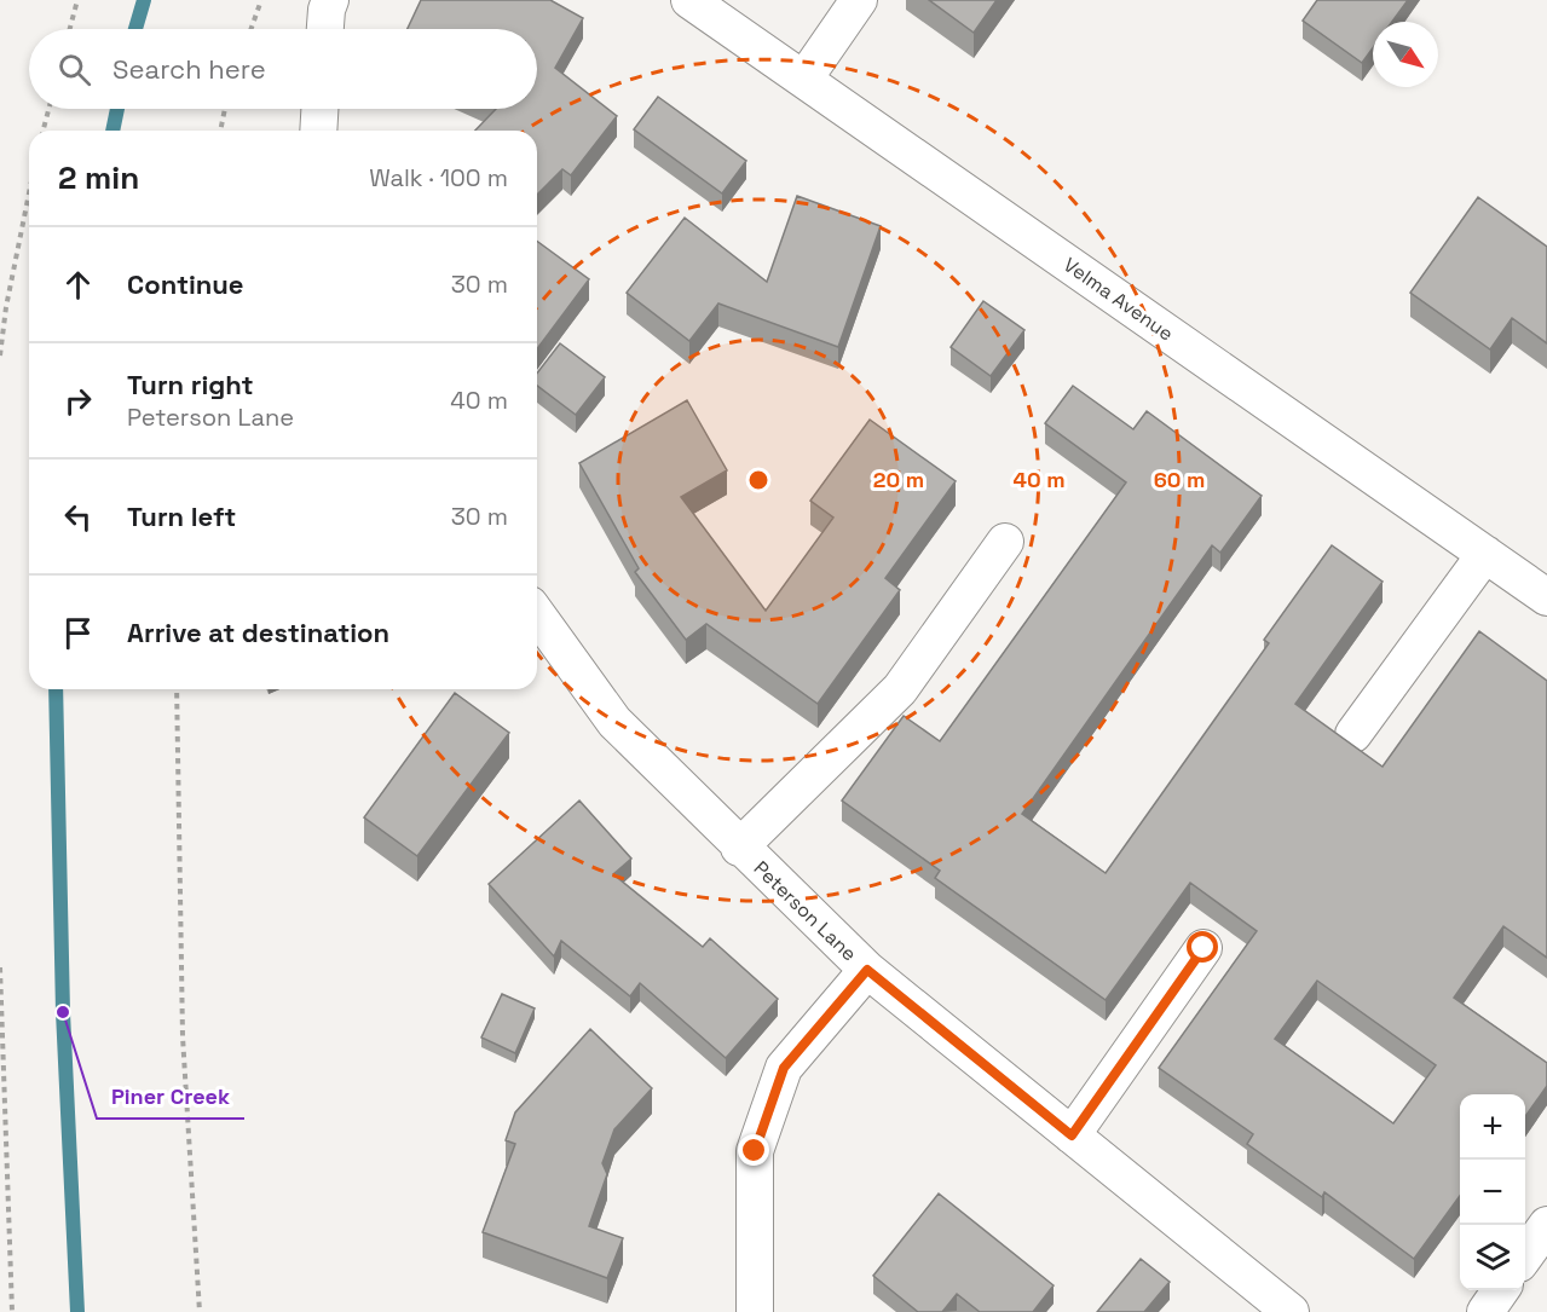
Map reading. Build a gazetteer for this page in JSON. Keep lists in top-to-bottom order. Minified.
{"streets":{"street":["Velma Avenue","Peterson Lane"]},"places":["Piner Creek"],"north":"bottom right","page":{"search":"Search here","heading":["2 min","Walk · 100 m"],"list":[["Continue","30 m"],["Turn right","Peterson Lane","40 m"],["Turn left","30 m"],"Arrive at destination"],"map_buttons":["+","−"]},"rings":["20 m","40 m","60 m"]}
